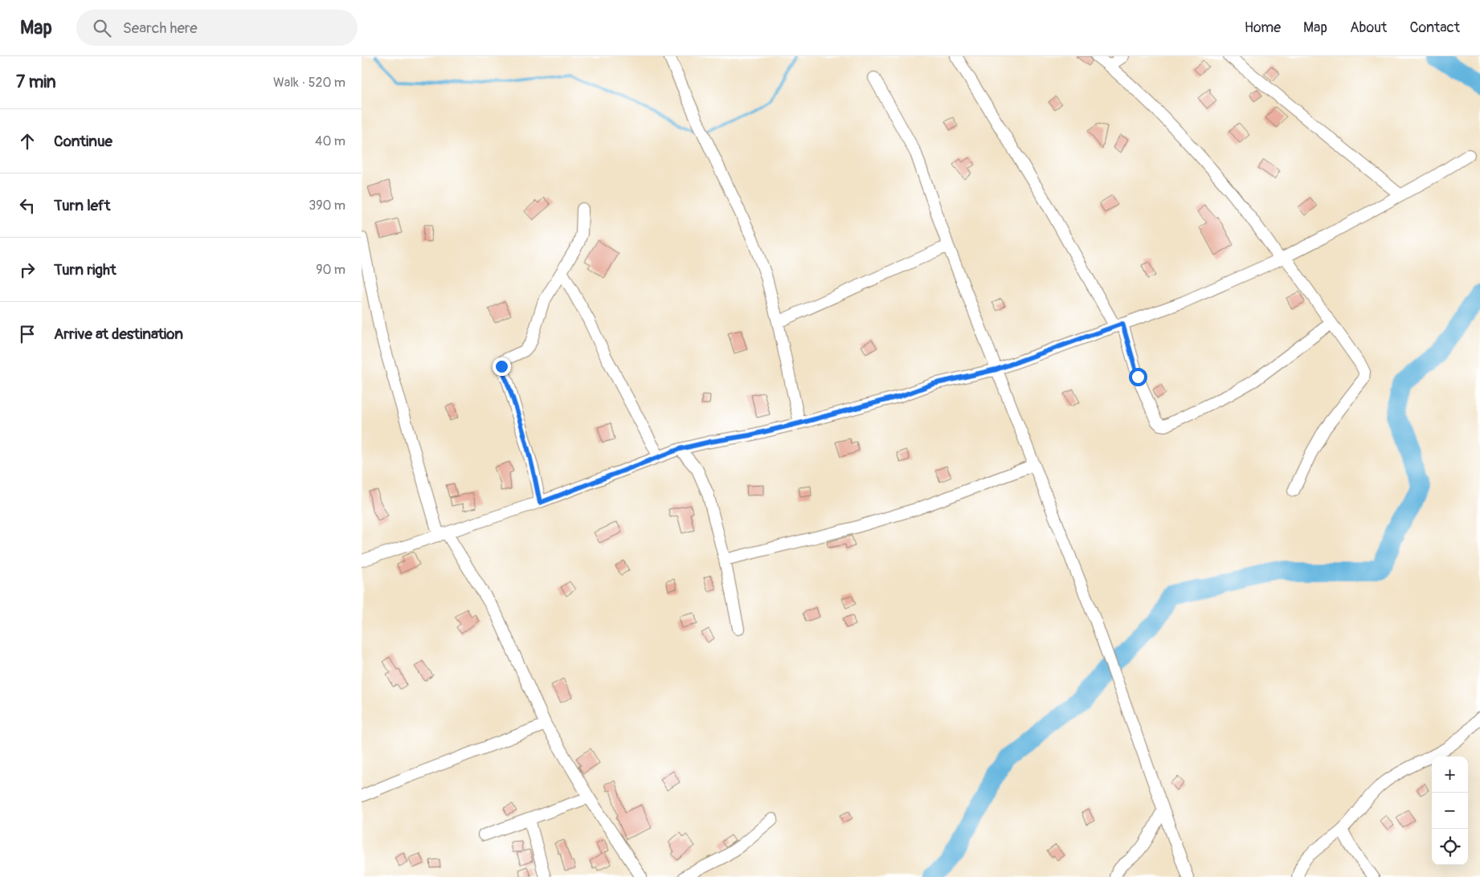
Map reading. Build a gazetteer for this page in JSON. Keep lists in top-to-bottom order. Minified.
{"page":{"header":"Map","search":"Search here","nav":["Home","Map","About","Contact"],"heading":["7 min","Walk · 520 m"],"list":[["Continue","40 m"],["Turn left","390 m"],["Turn right","90 m"],"Arrive at destination"],"map_buttons":["+","−"]}}
